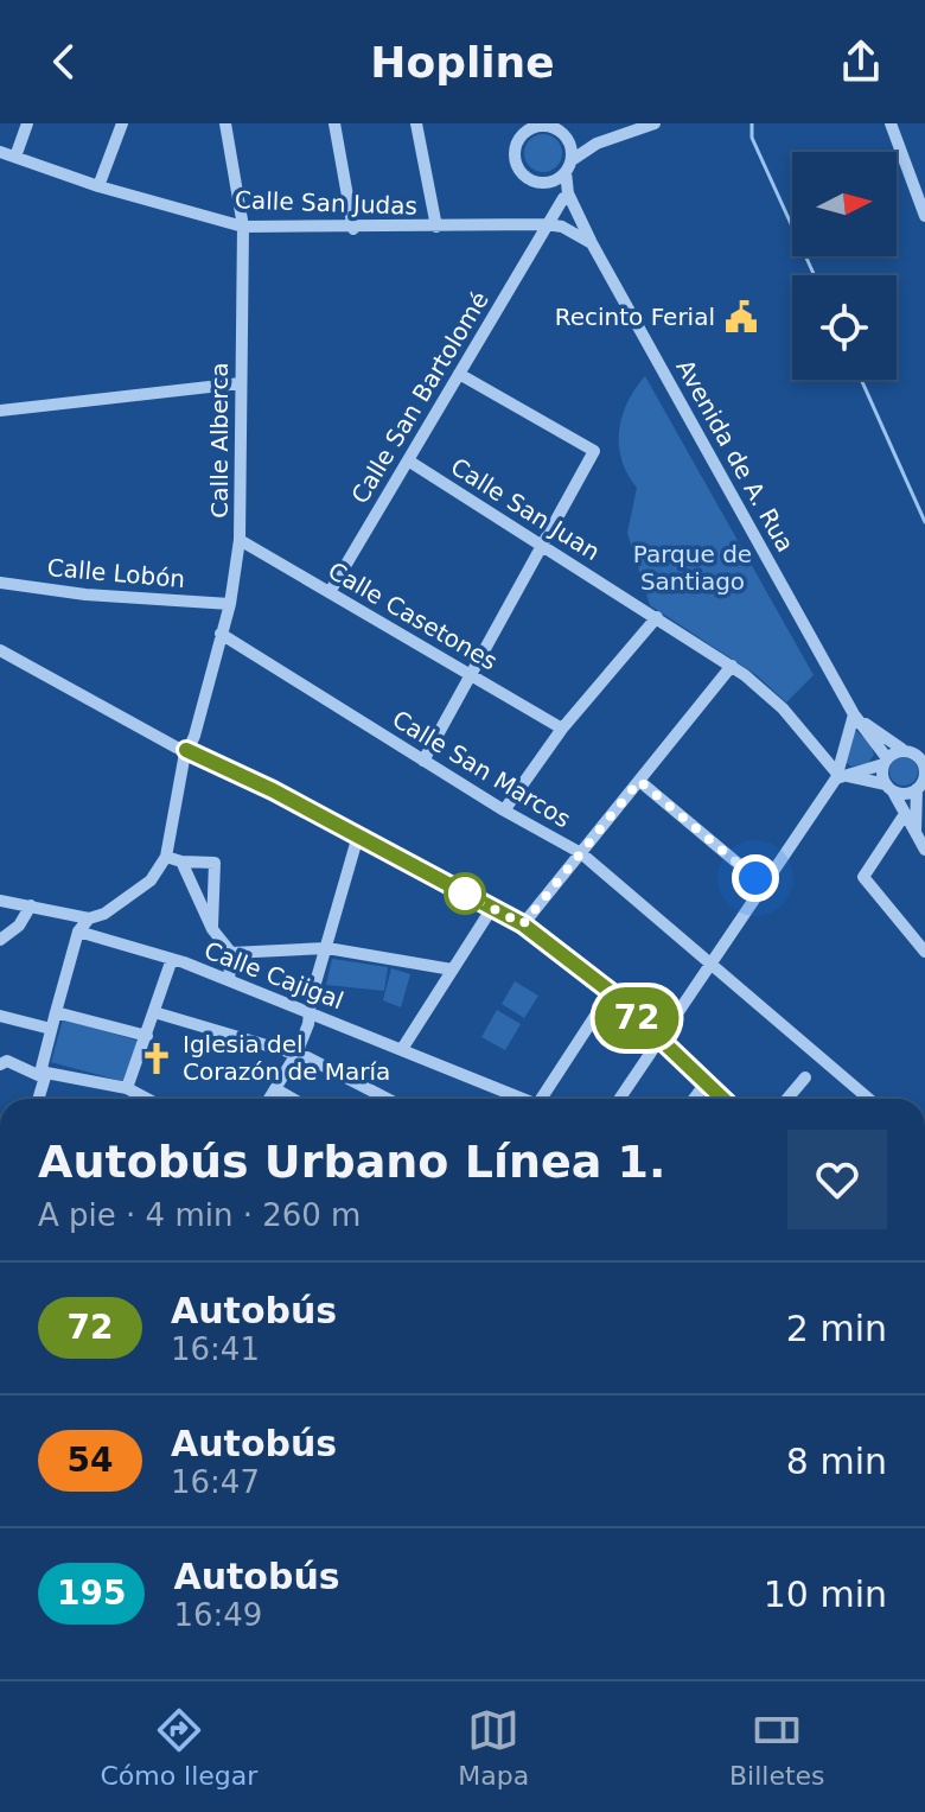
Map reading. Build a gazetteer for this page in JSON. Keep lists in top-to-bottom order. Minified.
{"streets":{"street":["Calle San Judas","Calle San Bartolomé","Calle Alberca","Avenida de A. Rua","Calle San Juan","Calle Lobón","Calle Casetones","Calle San Marcos","Calle Cajigal"]},"crossings":[["Calle San Judas","Calle San Bartolomé"],["Calle San Judas","Calle Alberca"],["Calle San Judas","Avenida de A. Rua"],["Calle San Bartolomé","Calle San Juan"],["Calle San Bartolomé","Calle Casetones"],["Calle Alberca","Calle Lobón"],["Calle Alberca","Calle Casetones"],["Calle Alberca","Calle San Marcos"]],"parks":["Parque de Santiago"],"places":{"public building":["Recinto Ferial"],"church":["Iglesia del Corazón de María"]},"lines":["bus line 72"],"north":"right","page":{"header":"Hopline","on_map":"72","heading":["Autobús Urbano Línea 1.","A pie · 4 min · 260 m"],"list":[{"mark":"72","name":"Autobús","note":"16:41","value":"2 min"},{"mark":"54","name":"Autobús","note":"16:47","value":"8 min"},{"mark":"195","name":"Autobús","note":"16:49","value":"10 min"}],"tabs":["Cómo llegar","Mapa","Billetes"]}}
